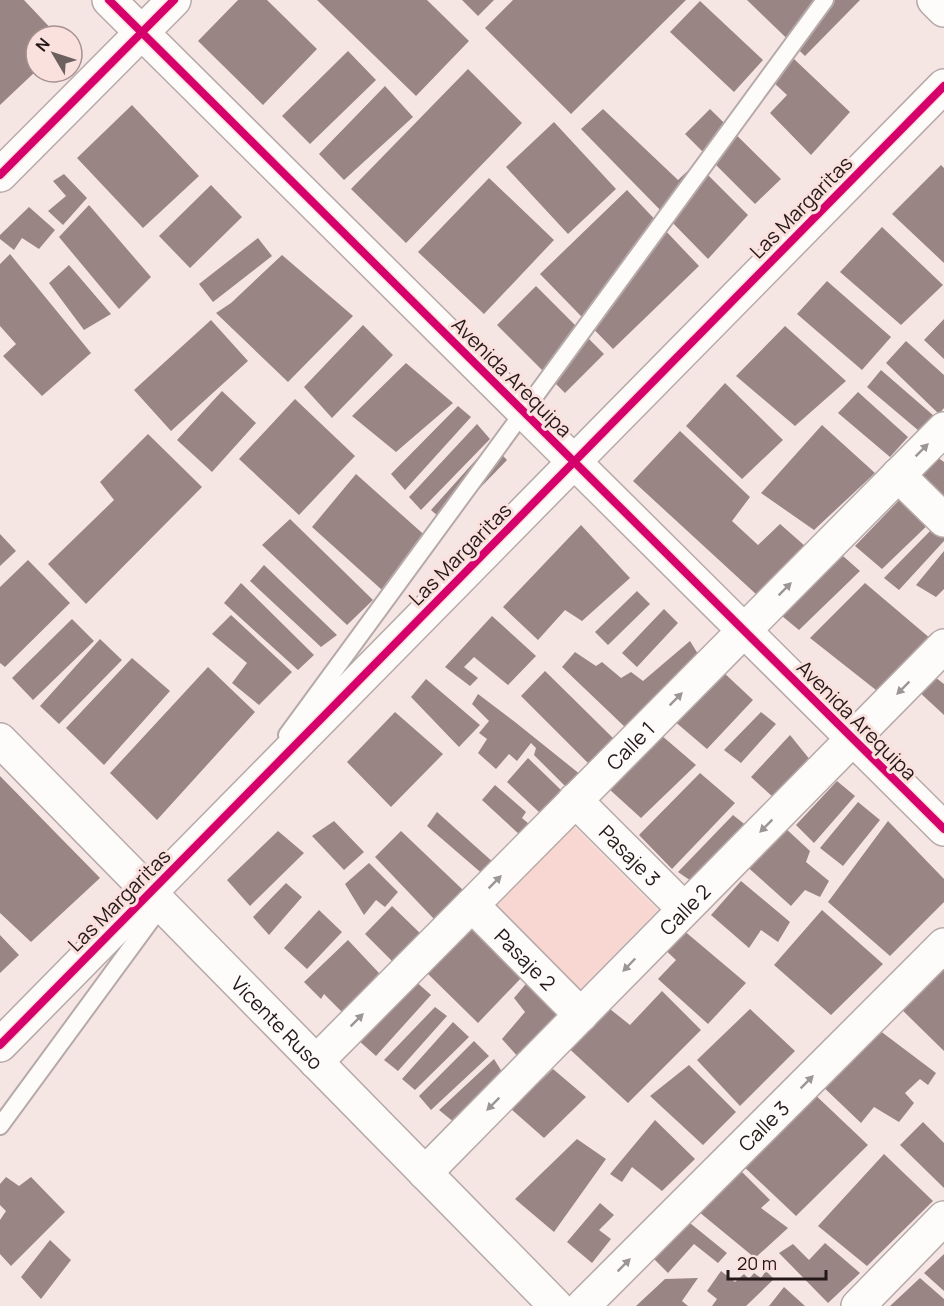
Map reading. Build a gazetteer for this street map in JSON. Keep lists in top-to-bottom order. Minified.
{"streets":{"street":["Las Margaritas","Avenida Arequipa","Calle 1","Pasaje 3","Calle 2","Pasaje 2","Vicente Ruso","Calle 3"]},"crossings":[["Las Margaritas","Avenida Arequipa"],["Las Margaritas","Vicente Ruso"],["Avenida Arequipa","Calle 1"],["Avenida Arequipa","Calle 2"],["Calle 1","Pasaje 3"],["Calle 1","Pasaje 2"],["Calle 1","Vicente Ruso"],["Pasaje 3","Calle 2"],["Calle 2","Pasaje 2"],["Calle 2","Vicente Ruso"]],"one_way":["Calle 1","Calle 2","Calle 3"],"scale_bar":"20 m","north":"top left"}
